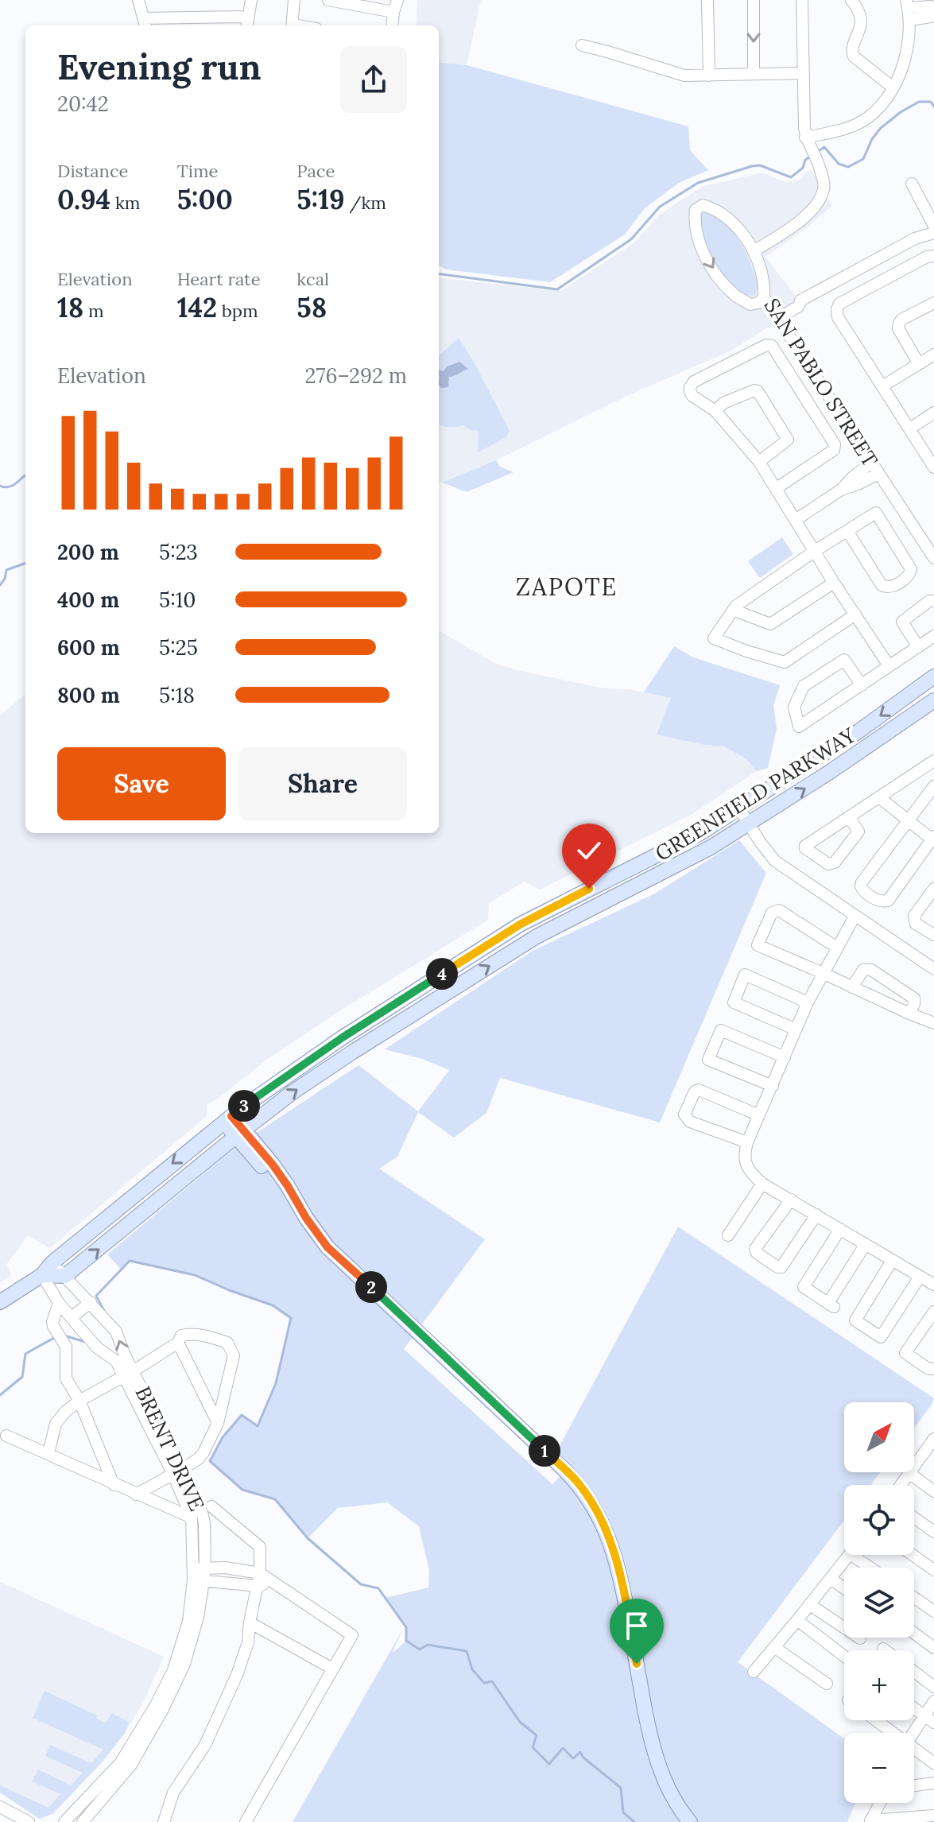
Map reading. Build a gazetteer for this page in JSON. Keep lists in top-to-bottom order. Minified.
{"streets":{"main road":["GREENFIELD PARKWAY"],"street":["SAN PABLO STREET","BRENT DRIVE"]},"crossings":[["GREENFIELD PARKWAY","BRENT DRIVE"]],"districts":["ZAPOTE"],"north":"top right","page":{"heading":["Evening run","20:42"],"stats":[["Distance","0.94 km"],["Time","5:00"],["Pace","5:19 /km"],["Elevation","18 m"],["Heart rate","142 bpm"],["kcal","58"]],"chart":["Elevation","276–292 m"],"list":[{"name":"200 m","note":"5:23"},{"name":"400 m","note":"5:10"},{"name":"600 m","note":"5:25"},{"name":"800 m","note":"5:18"}],"buttons":["Save","Share"],"pins":["4","3","2","1"],"map_buttons":["+","−"]}}
